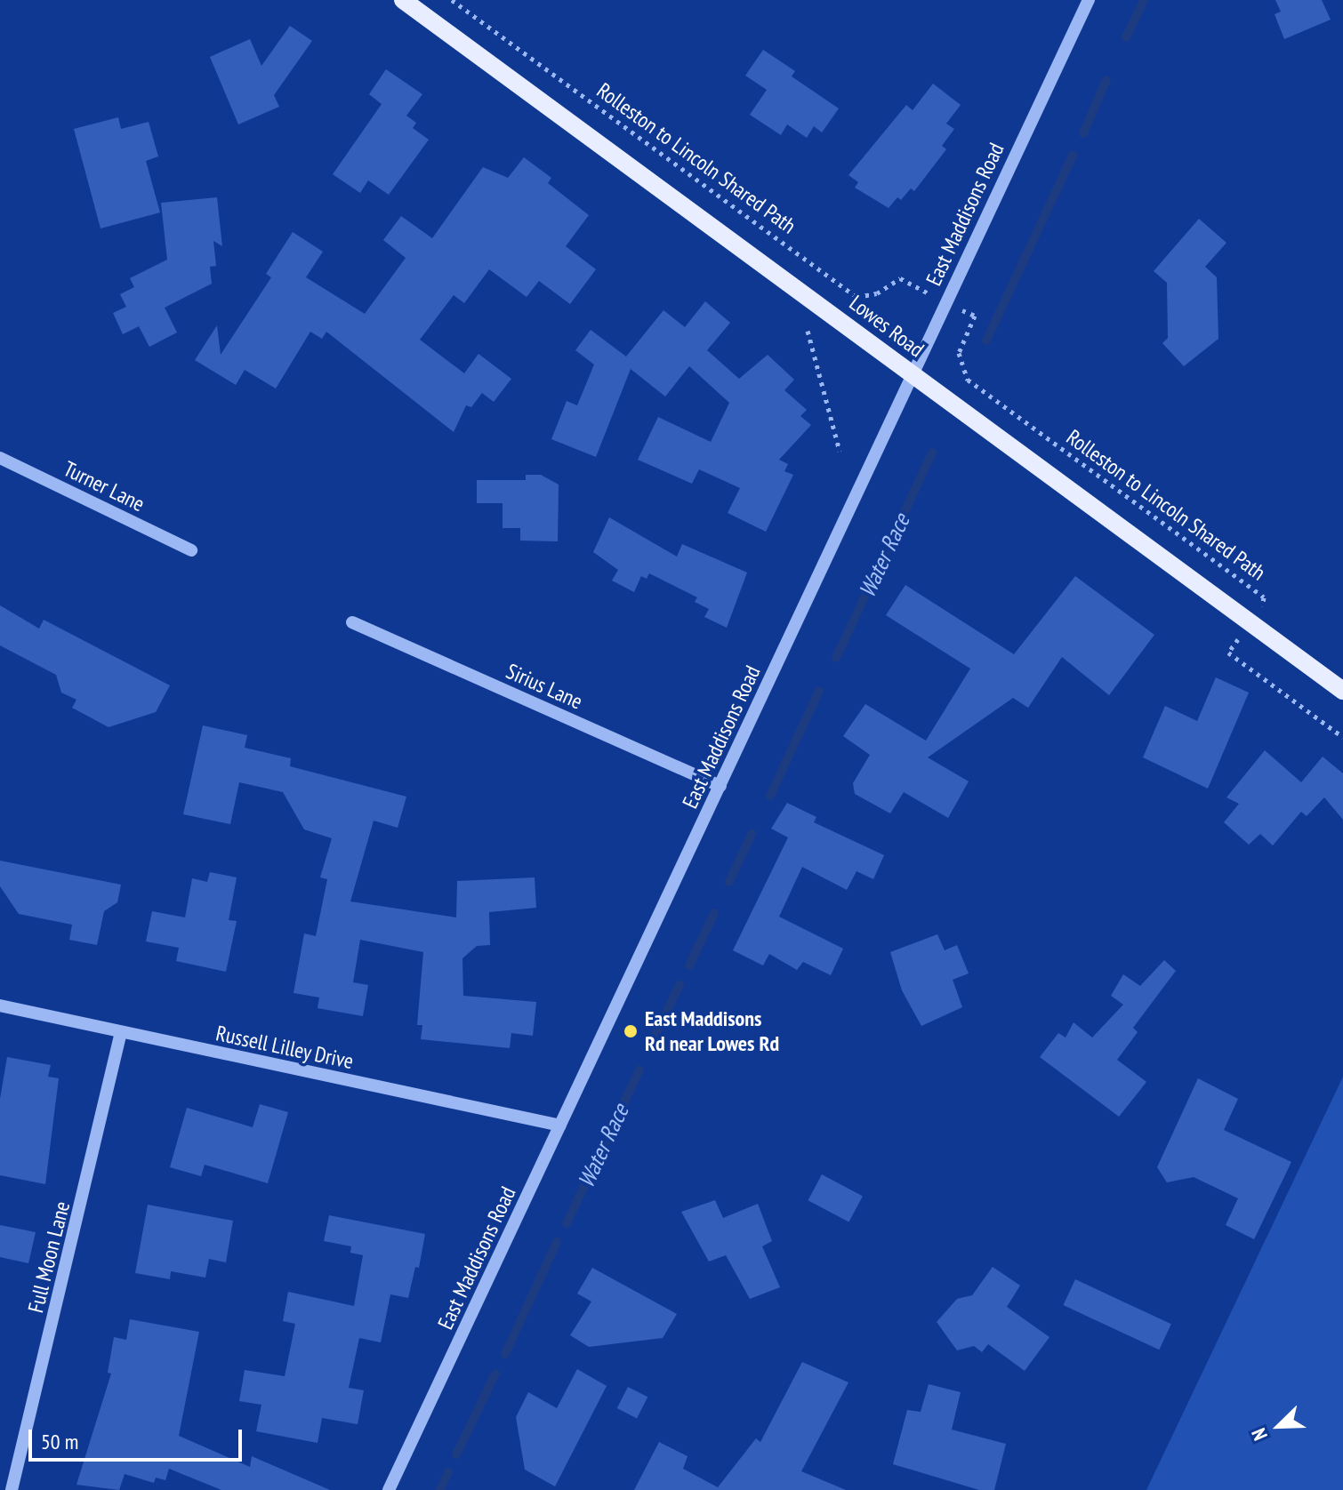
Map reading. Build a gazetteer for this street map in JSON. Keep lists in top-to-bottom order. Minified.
{"streets":{"main road":["Lowes Road"],"street":["East Maddisons Road","Turner Lane","Sirius Lane","Russell Lilley Drive","Full Moon Lane"],"path":["Rolleston to Lincoln Shared Path"]},"crossings":[["East Maddisons Road","Lowes Road"],["East Maddisons Road","Sirius Lane"],["East Maddisons Road","Russell Lilley Drive"],["Russell Lilley Drive","Full Moon Lane"]],"water":["Water Race"],"places":["East Maddisons Rd near Lowes Rd"],"scale_bar":"50 m","north":"bottom left"}
